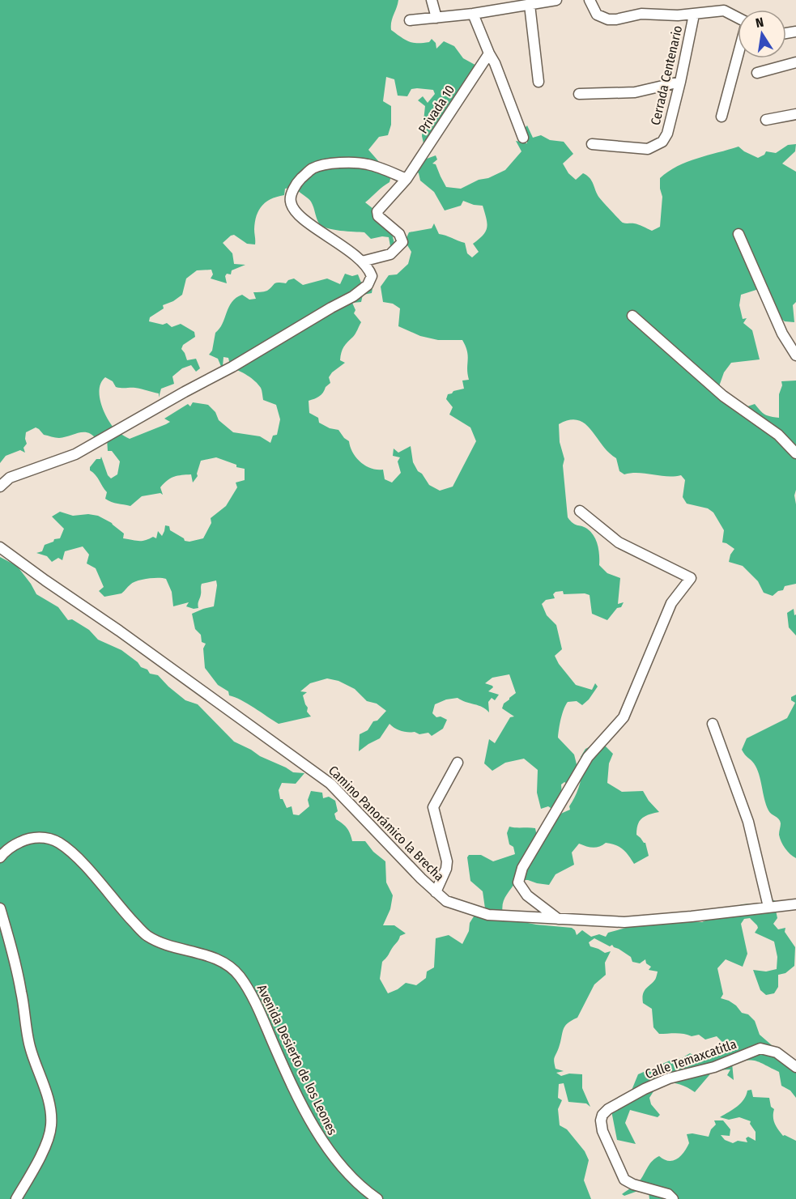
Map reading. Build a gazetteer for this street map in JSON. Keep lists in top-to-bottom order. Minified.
{"streets":{"street":["Cerrada Centenario","Privada 10","Camino Panorámico la Brecha","Calle Temaxcatitla","Avenida Desierto de los Leones"]},"north":"top"}
